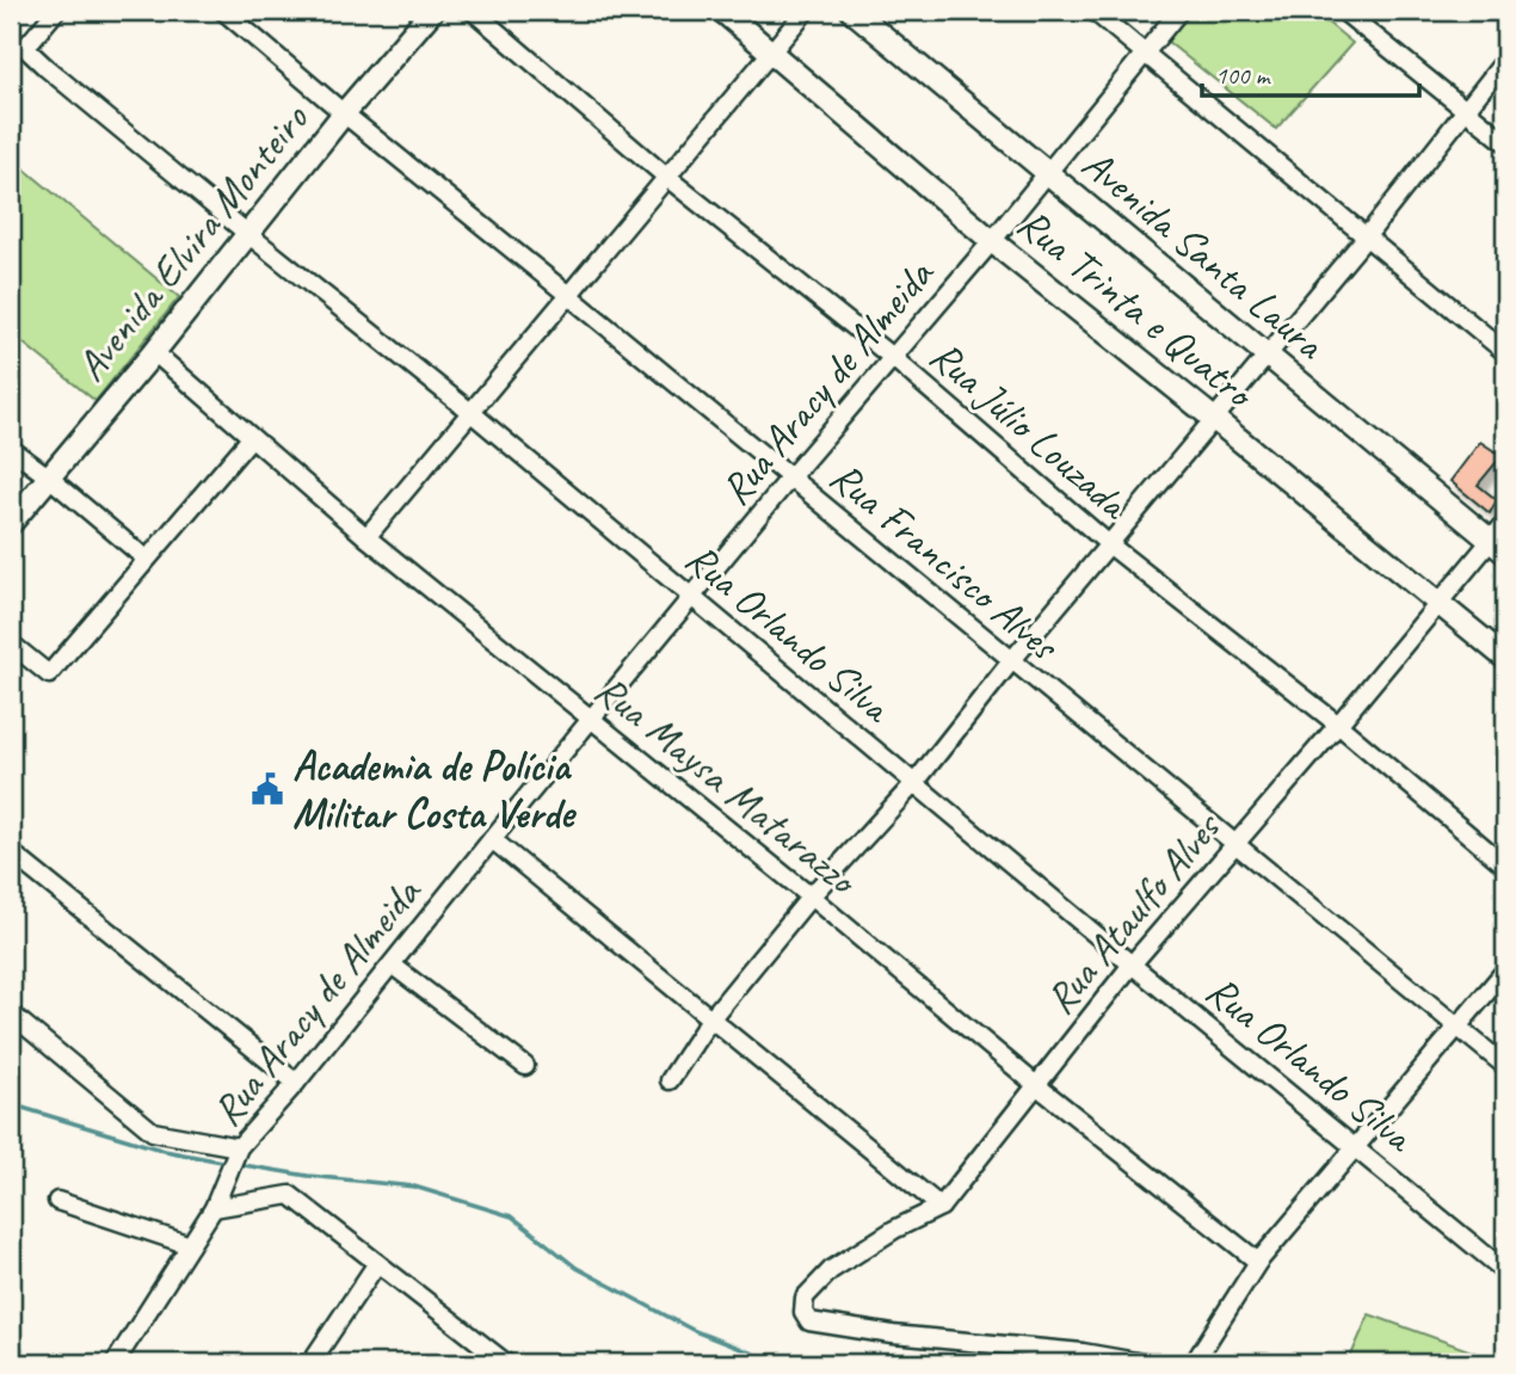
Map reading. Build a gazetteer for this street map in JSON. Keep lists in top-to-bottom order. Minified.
{"streets":{"street":["Avenida Elvira Monteiro","Avenida Santa Laura","Rua Trinta e Quatro","Rua Aracy de Almeida","Rua Júlio Louzada","Rua Francisco Alves","Rua Orlando Silva","Rua Maysa Matarazzo","Rua Ataulfo Alves"]},"crossings":[["Avenida Elvira Monteiro","Rua Francisco Alves"],["Avenida Elvira Monteiro","Rua Orlando Silva"],["Avenida Elvira Monteiro","Rua Maysa Matarazzo"],["Avenida Santa Laura","Rua Aracy de Almeida"],["Avenida Santa Laura","Rua Ataulfo Alves"],["Rua Trinta e Quatro","Rua Aracy de Almeida"],["Rua Trinta e Quatro","Rua Ataulfo Alves"],["Rua Aracy de Almeida","Rua Júlio Louzada"],["Rua Aracy de Almeida","Rua Francisco Alves"],["Rua Aracy de Almeida","Rua Orlando Silva"],["Rua Aracy de Almeida","Rua Maysa Matarazzo"],["Rua Júlio Louzada","Rua Ataulfo Alves"],["Rua Francisco Alves","Rua Ataulfo Alves"],["Rua Orlando Silva","Rua Ataulfo Alves"],["Rua Maysa Matarazzo","Rua Ataulfo Alves"]],"places":{"public building":["Academia de Polícia Militar Costa Verde"]},"scale_bar":"100 m"}
